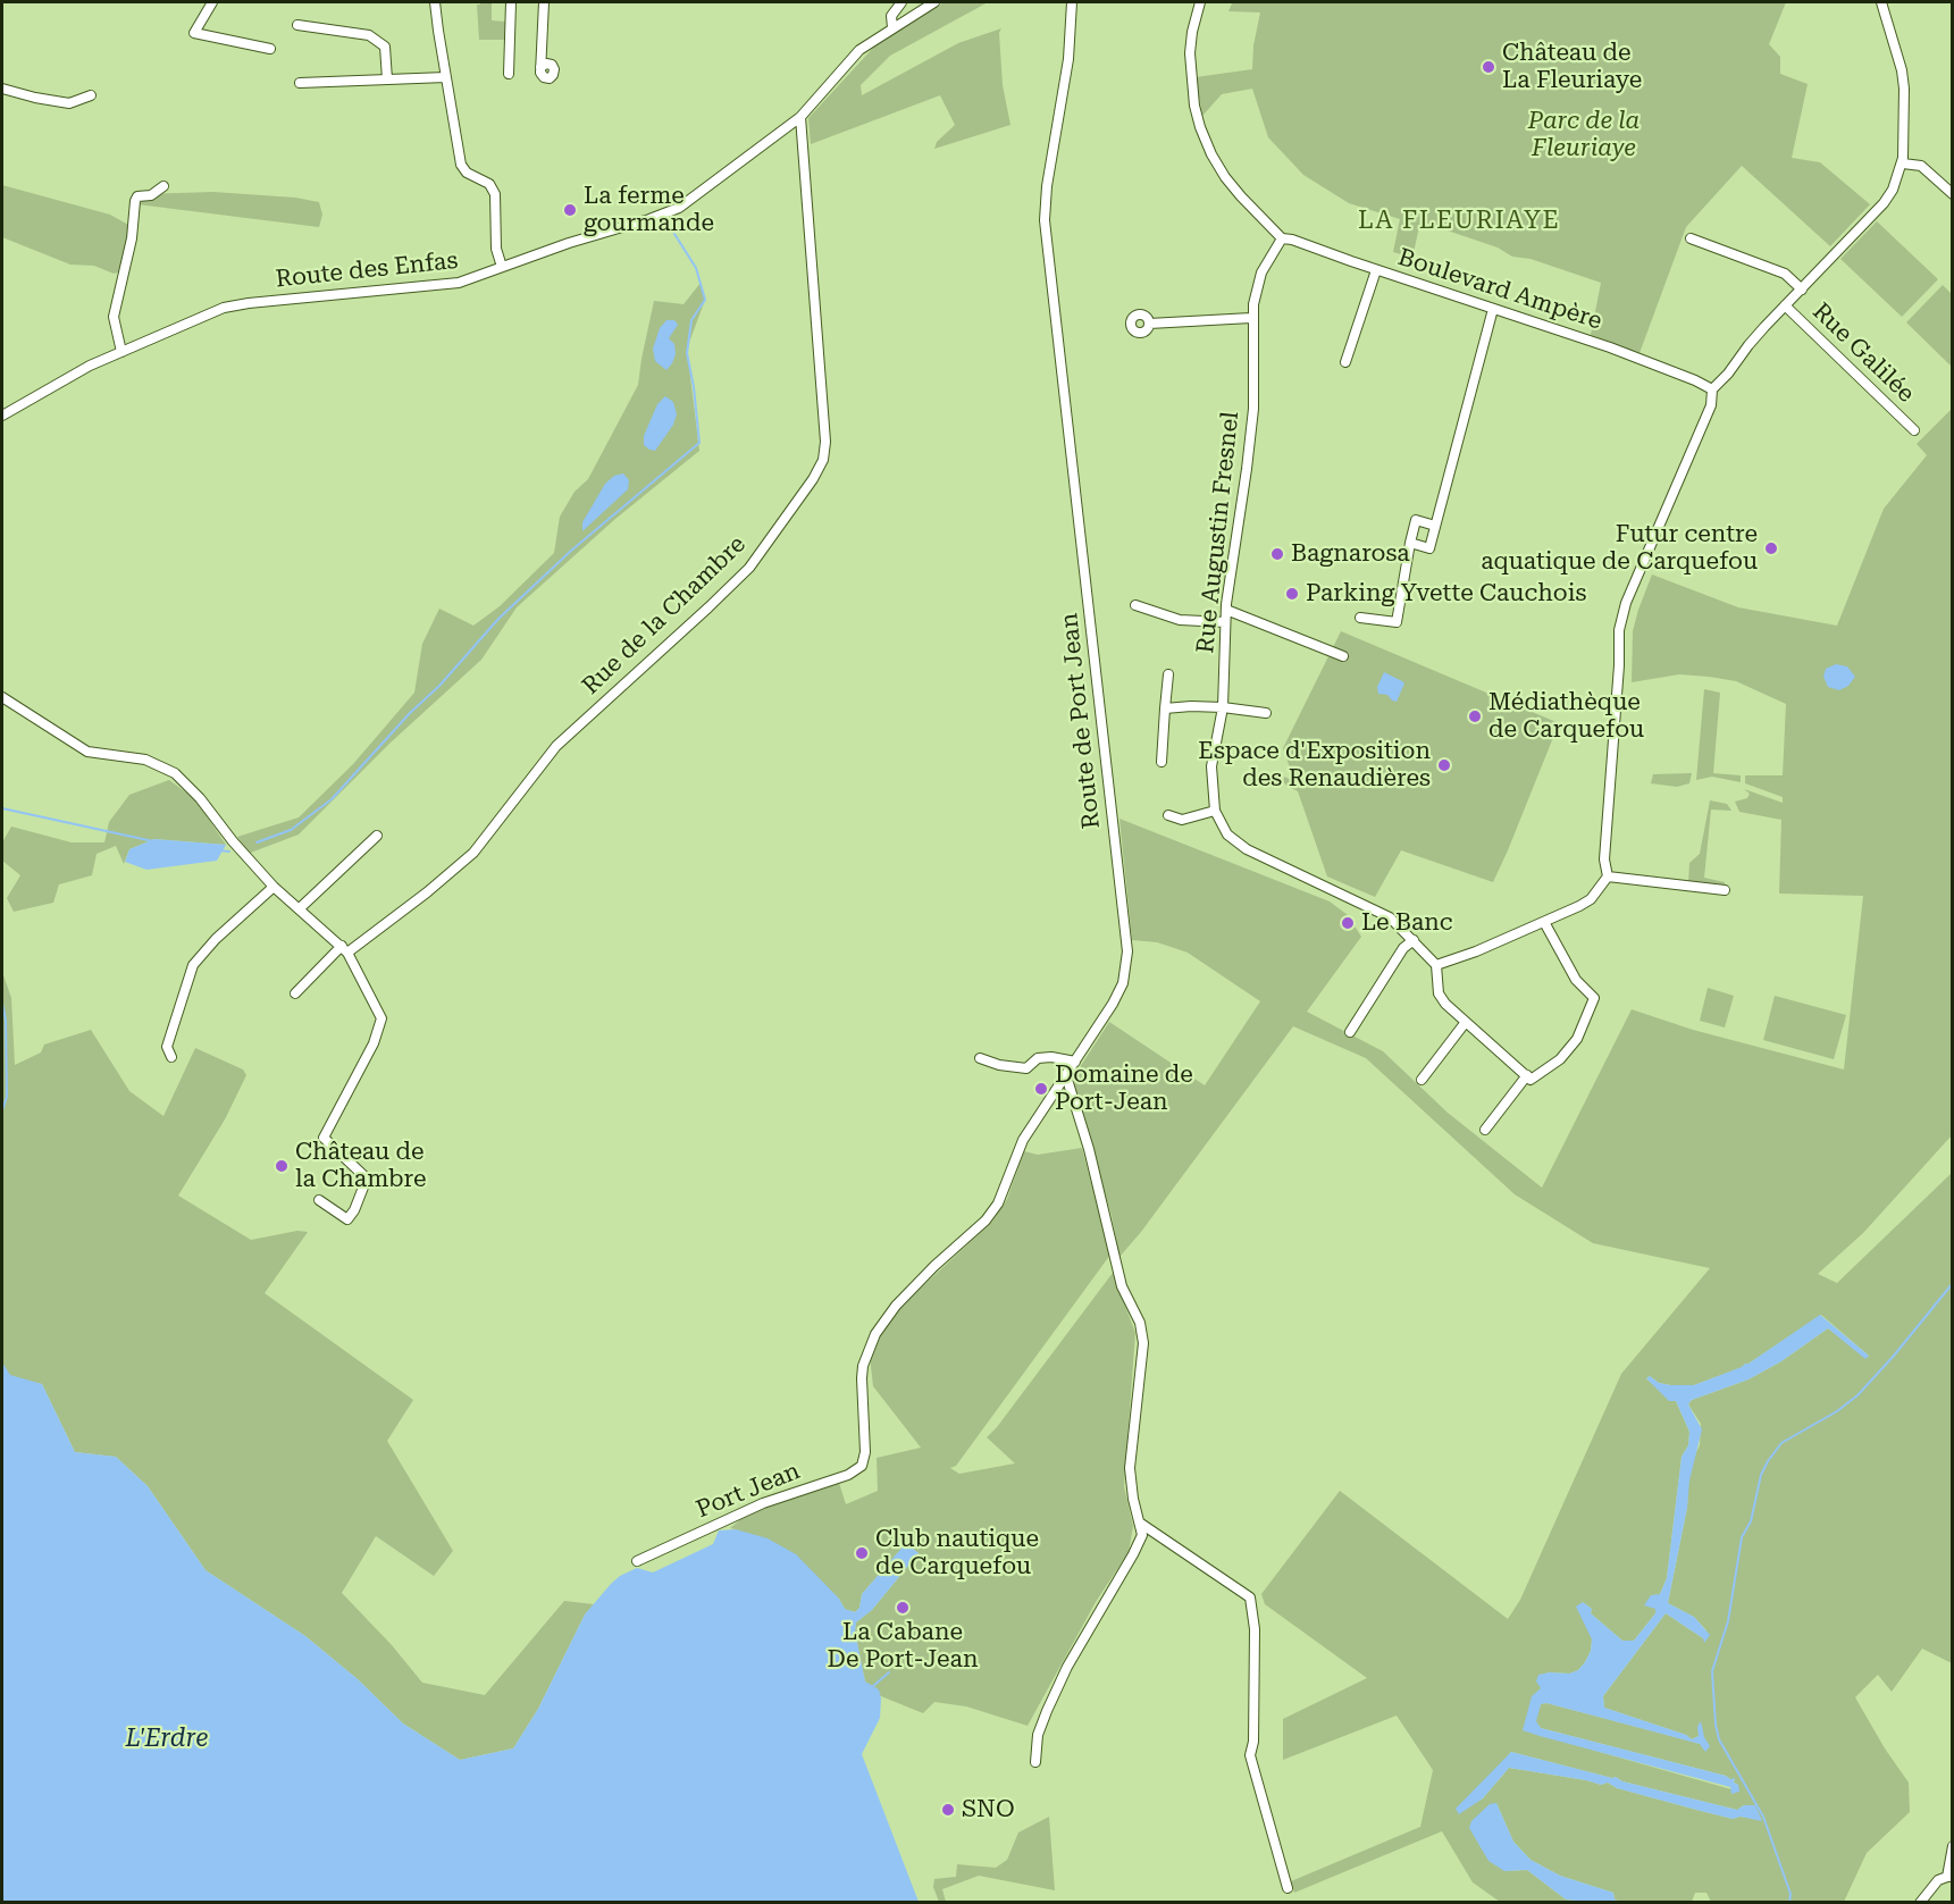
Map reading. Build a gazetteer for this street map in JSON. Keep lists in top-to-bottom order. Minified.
{"streets":{"street":["Route des Enfas","Boulevard Ampère","Rue Galilée","Rue Augustin Fresnel","Rue de la Chambre","Route de Port Jean","Port Jean"]},"crossings":[["Route des Enfas","Rue de la Chambre"],["Boulevard Ampère","Rue Augustin Fresnel"],["Route de Port Jean","Port Jean"]],"districts":["LA FLEURIAYE"],"water":["L'Erdre"],"parks":["Parc de la Fleuriaye"],"places":["Château de La Fleuriaye","La ferme gourmande","Futur centre aquatique de Carquefou","Bagnarosa","Parking Yvette Cauchois","Médiathèque de Carquefou","Espace d'Exposition des Renaudières","Le Banc","Domaine de Port-Jean","Château de la Chambre","Club nautique de Carquefou","La Cabane De Port-Jean","SNO"]}
